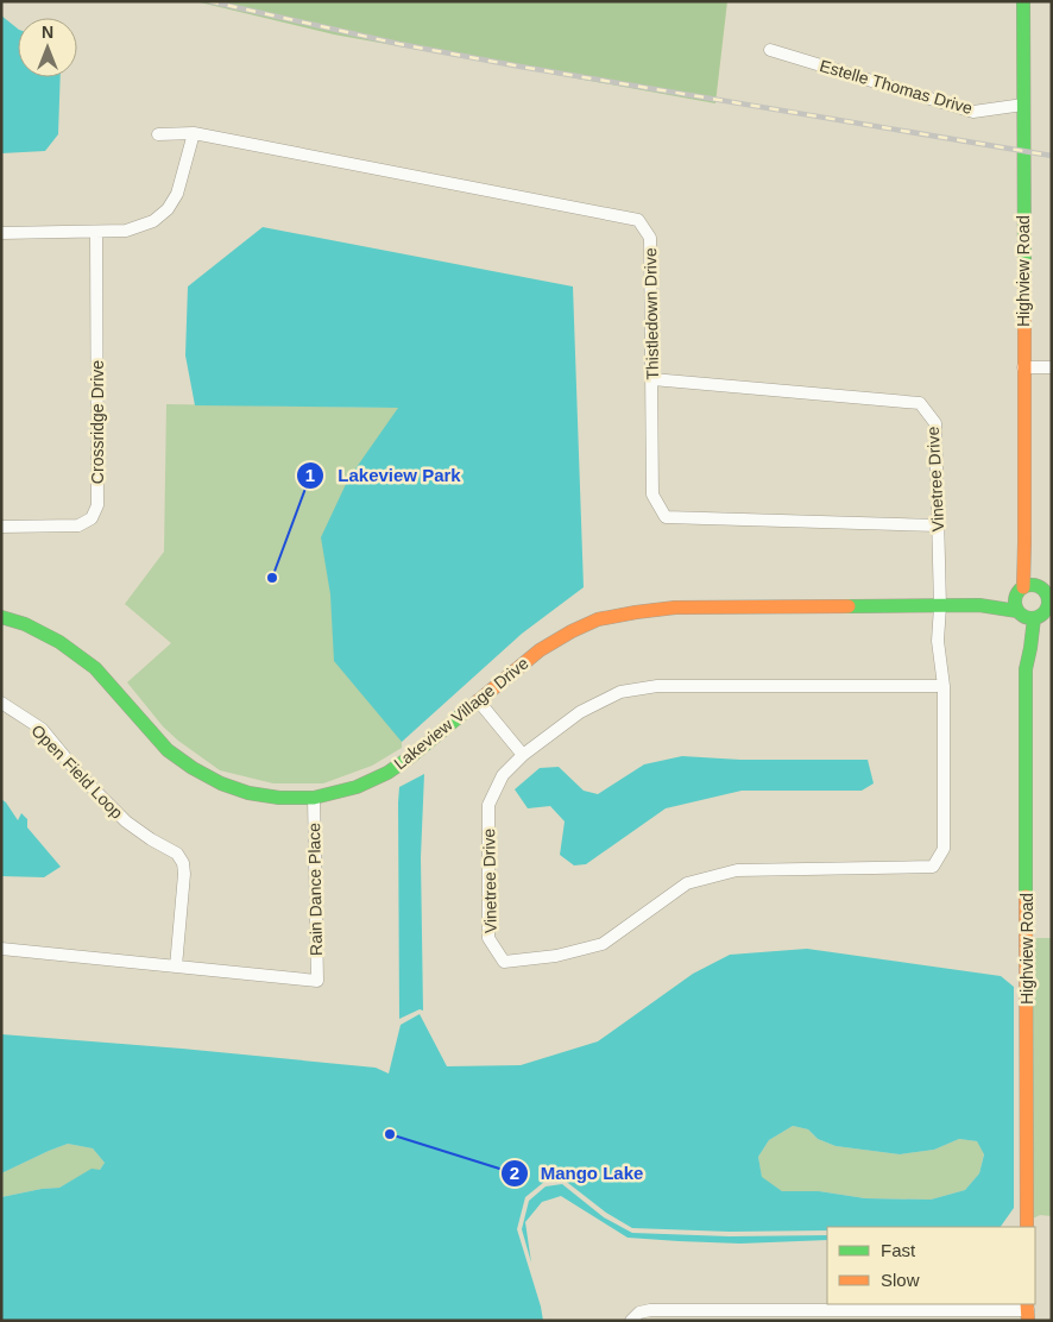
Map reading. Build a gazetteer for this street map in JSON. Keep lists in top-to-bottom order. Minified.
{"streets":{"street":["Estelle Thomas Drive","Highview Road","Thistledown Drive","Crossridge Drive","Vinetree Drive","Lakeview Village Drive","Open Field Loop","Rain Dance Place"]},"crossings":[["Estelle Thomas Drive","Highview Road"],["Highview Road","Lakeview Village Drive"],["Thistledown Drive","Vinetree Drive"],["Vinetree Drive","Lakeview Village Drive"],["Lakeview Village Drive","Rain Dance Place"],["Open Field Loop","Rain Dance Place"]],"places":["Lakeview Park","Mango Lake"],"legend":["Fast","Slow"],"north":"top"}
